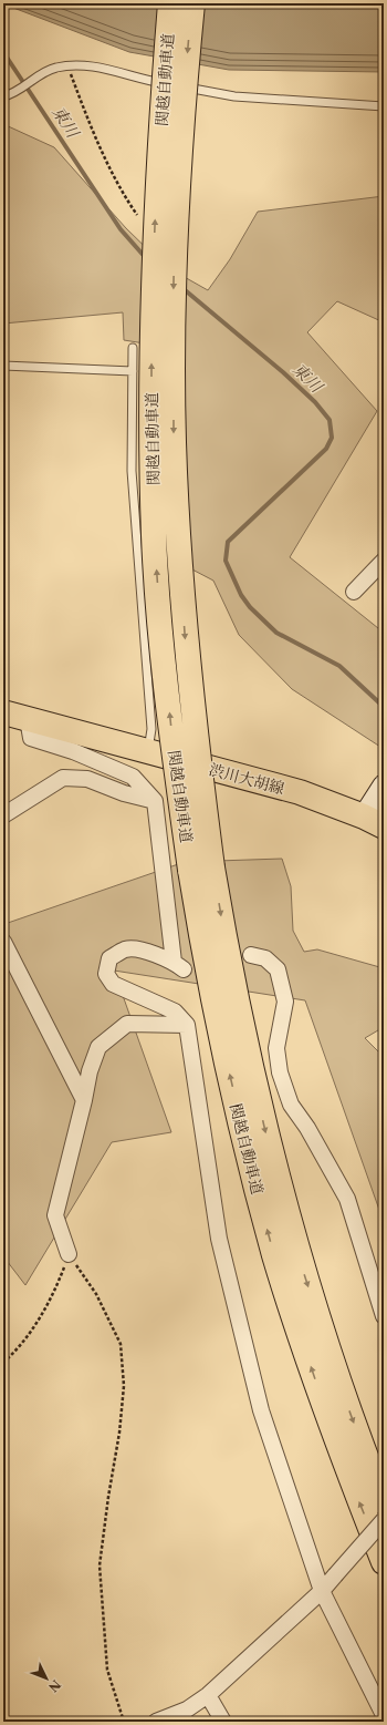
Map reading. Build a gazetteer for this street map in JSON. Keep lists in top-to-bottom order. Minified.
{"streets":{"main road":["関越自動車道","渋川大胡線"]},"water":["東川"],"north":"bottom right"}
